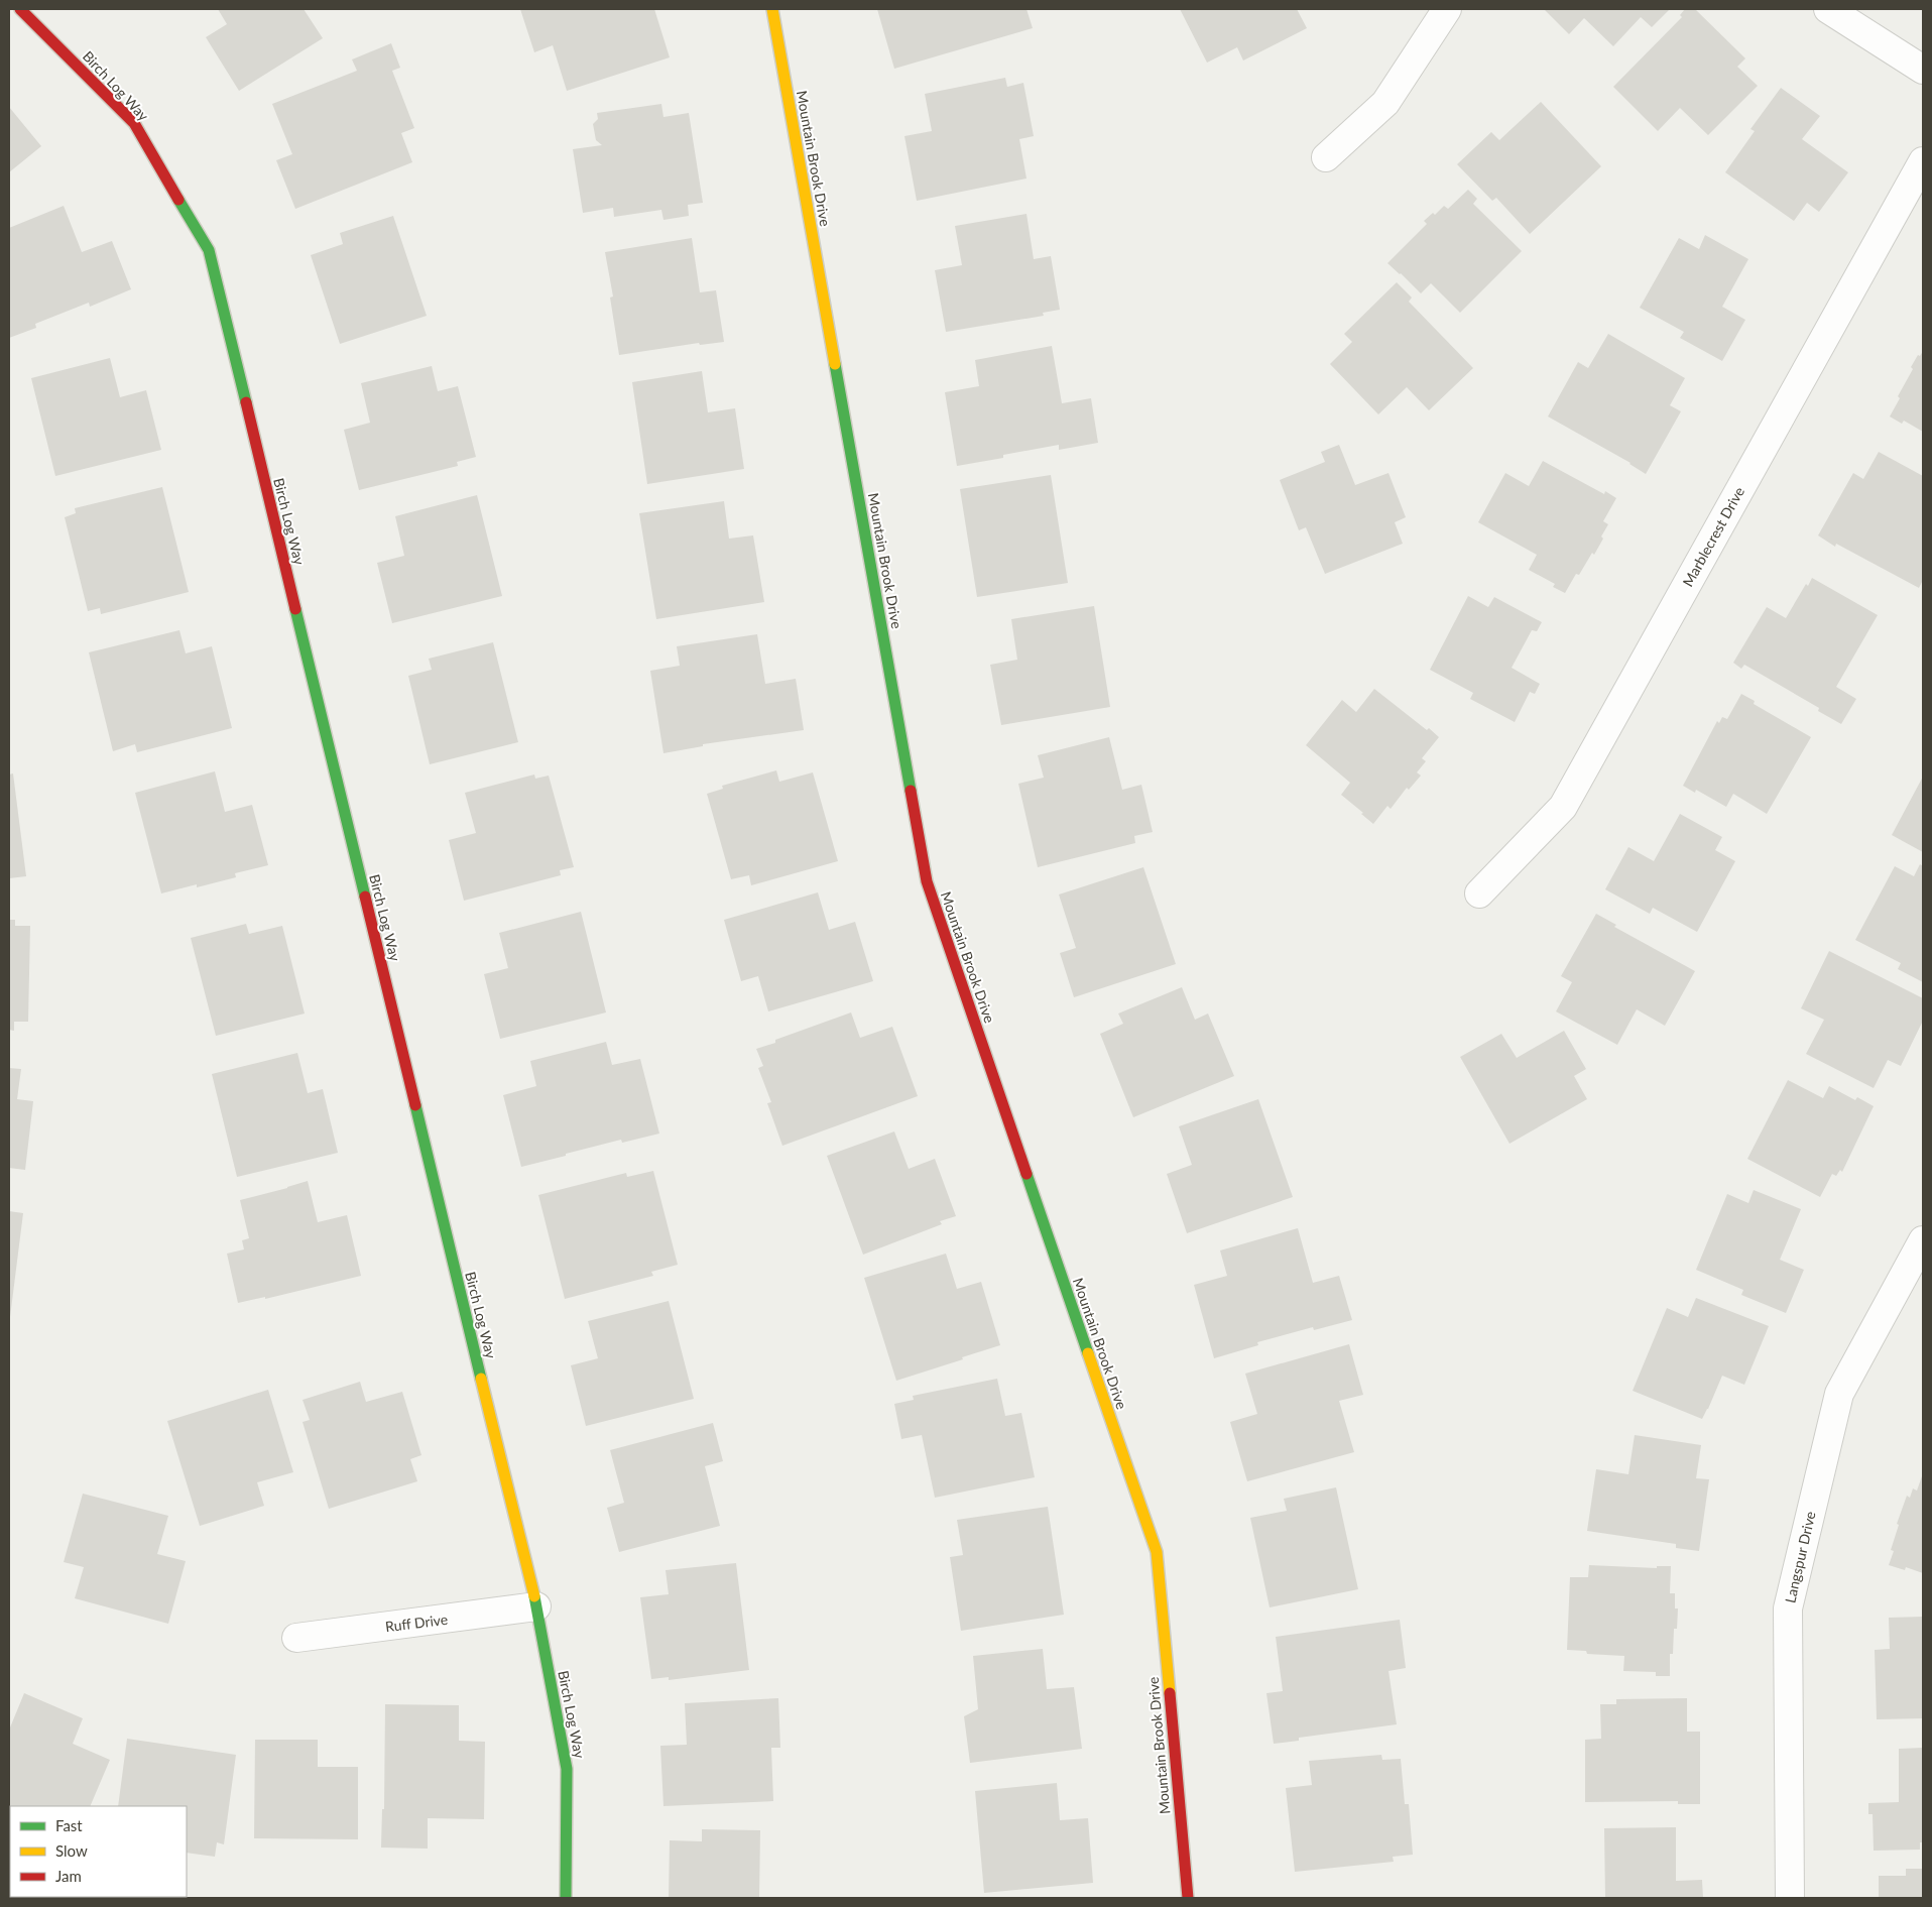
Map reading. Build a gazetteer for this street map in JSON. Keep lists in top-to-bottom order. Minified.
{"streets":{"street":["Birch Log Way","Mountain Brook Drive","Marblecrest Drive","Langspur Drive","Ruff Drive"]},"crossings":[["Birch Log Way","Ruff Drive"]],"legend":["Fast","Slow","Jam"]}
